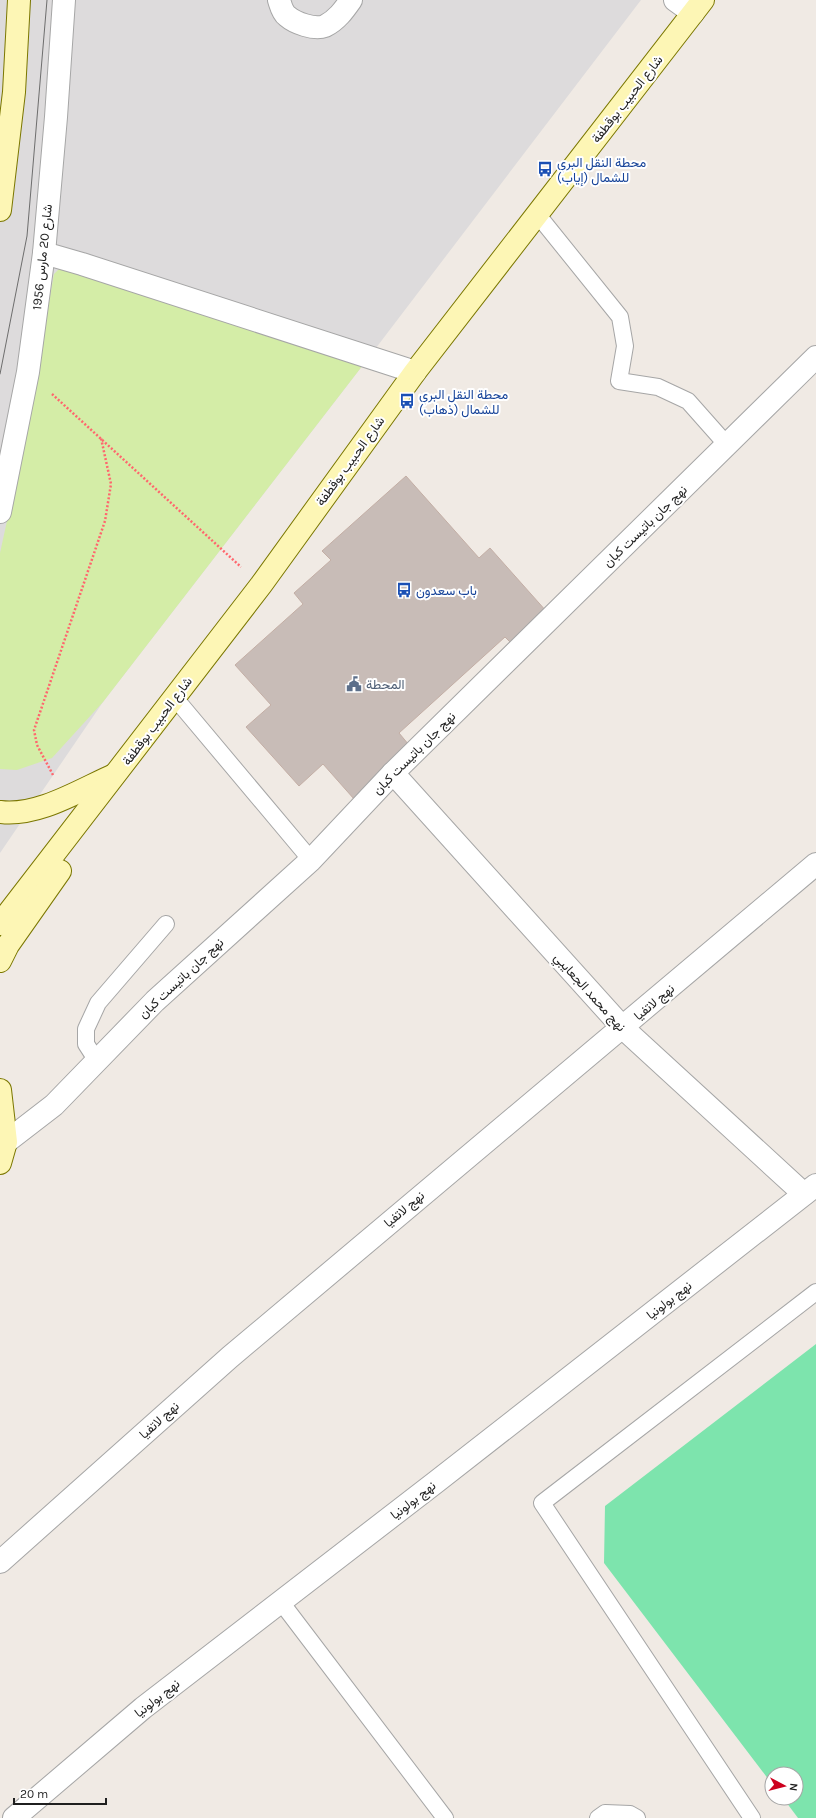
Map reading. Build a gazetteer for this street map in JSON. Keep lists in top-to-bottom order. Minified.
{"streets":{"main road":["شارع الحبيب بوقطفة"],"street":["شارع 20 مارس 1956","نهج جان باتيست كبان","نهج محمد الجعايبي","نهج لاتفيا","نهج بولونيا"]},"crossings":[["نهج جان باتيست كبان","نهج محمد الجعايبي"],["نهج محمد الجعايبي","نهج لاتفيا"],["نهج محمد الجعايبي","نهج بولونيا"]],"places":{"bus stop":["محطة النقل البري للشمال (إياب)","محطة النقل البري للشمال (ذهاب)","باب سعدون"],"public building":["المحطة"]},"scale_bar":"20 m","north":"right"}
